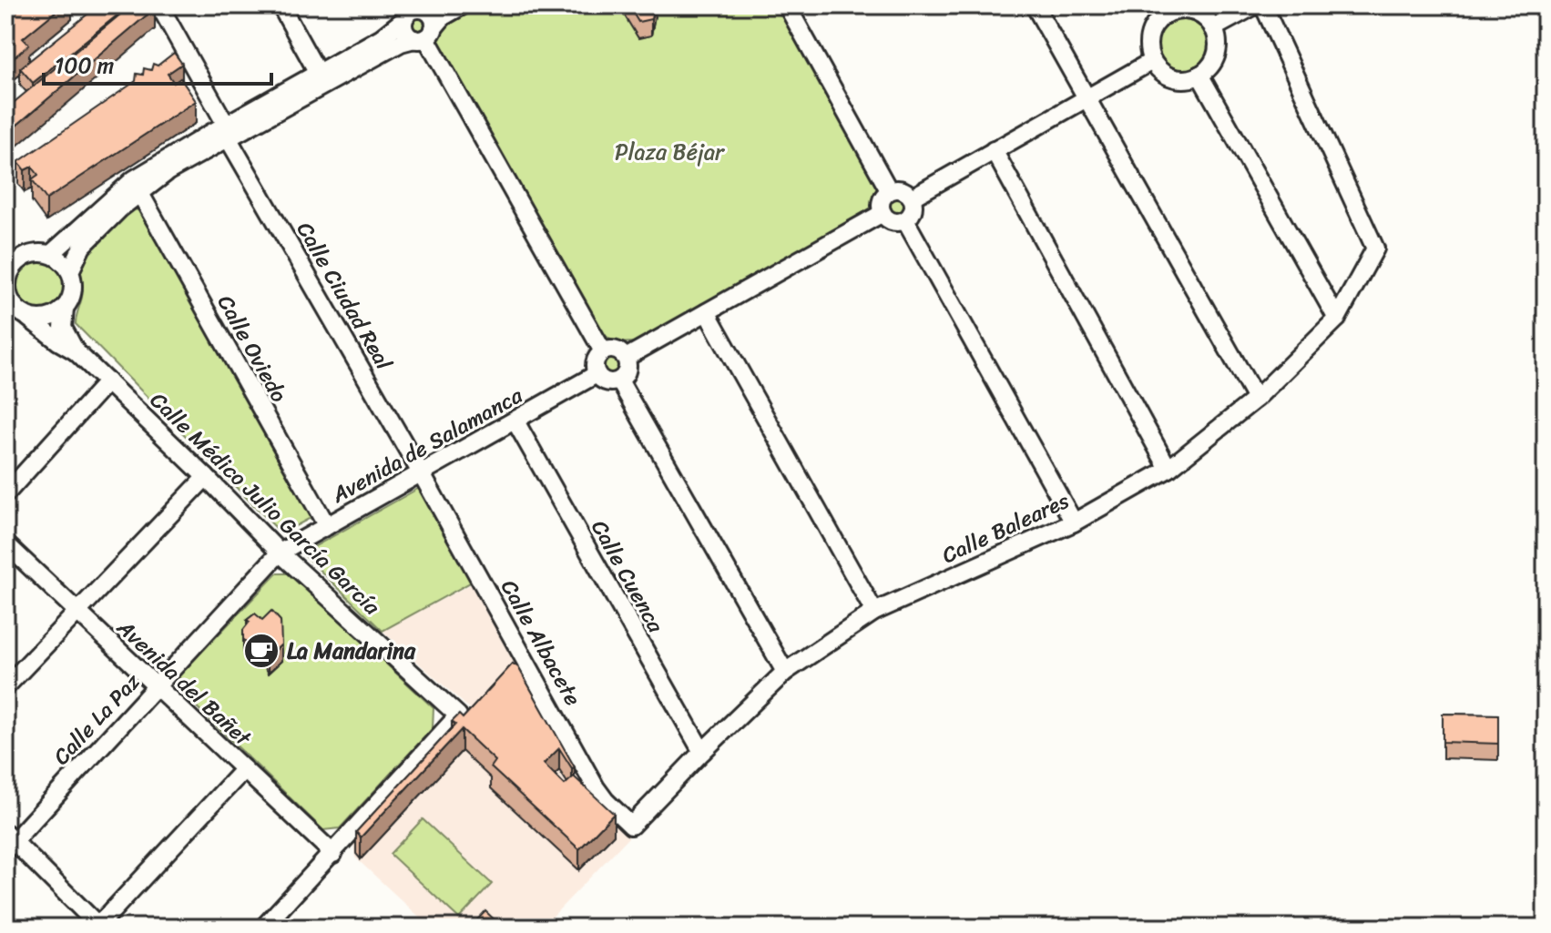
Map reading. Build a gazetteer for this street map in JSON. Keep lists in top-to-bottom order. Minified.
{"streets":{"street":["Calle Ciudad Real","Calle Oviedo","Avenida de Salamanca","Calle Médico Julio García García","Calle Baleares","Calle Cuenca","Calle Albacete","Avenida del Bañet","Calle La Paz"]},"crossings":[["Calle Ciudad Real","Avenida de Salamanca"],["Calle Ciudad Real","Calle Albacete"],["Calle Oviedo","Avenida de Salamanca"],["Avenida de Salamanca","Calle Médico Julio García García"],["Avenida de Salamanca","Calle Cuenca"],["Avenida de Salamanca","Calle Albacete"],["Avenida de Salamanca","Calle La Paz"],["Calle Médico Julio García García","Avenida del Bañet"],["Calle Médico Julio García García","Calle La Paz"],["Calle Baleares","Calle Cuenca"],["Calle Baleares","Calle Albacete"],["Avenida del Bañet","Calle La Paz"]],"parks":["Plaza Béjar"],"places":{"cafe":["La Mandarina"]},"scale_bar":"100 m"}
